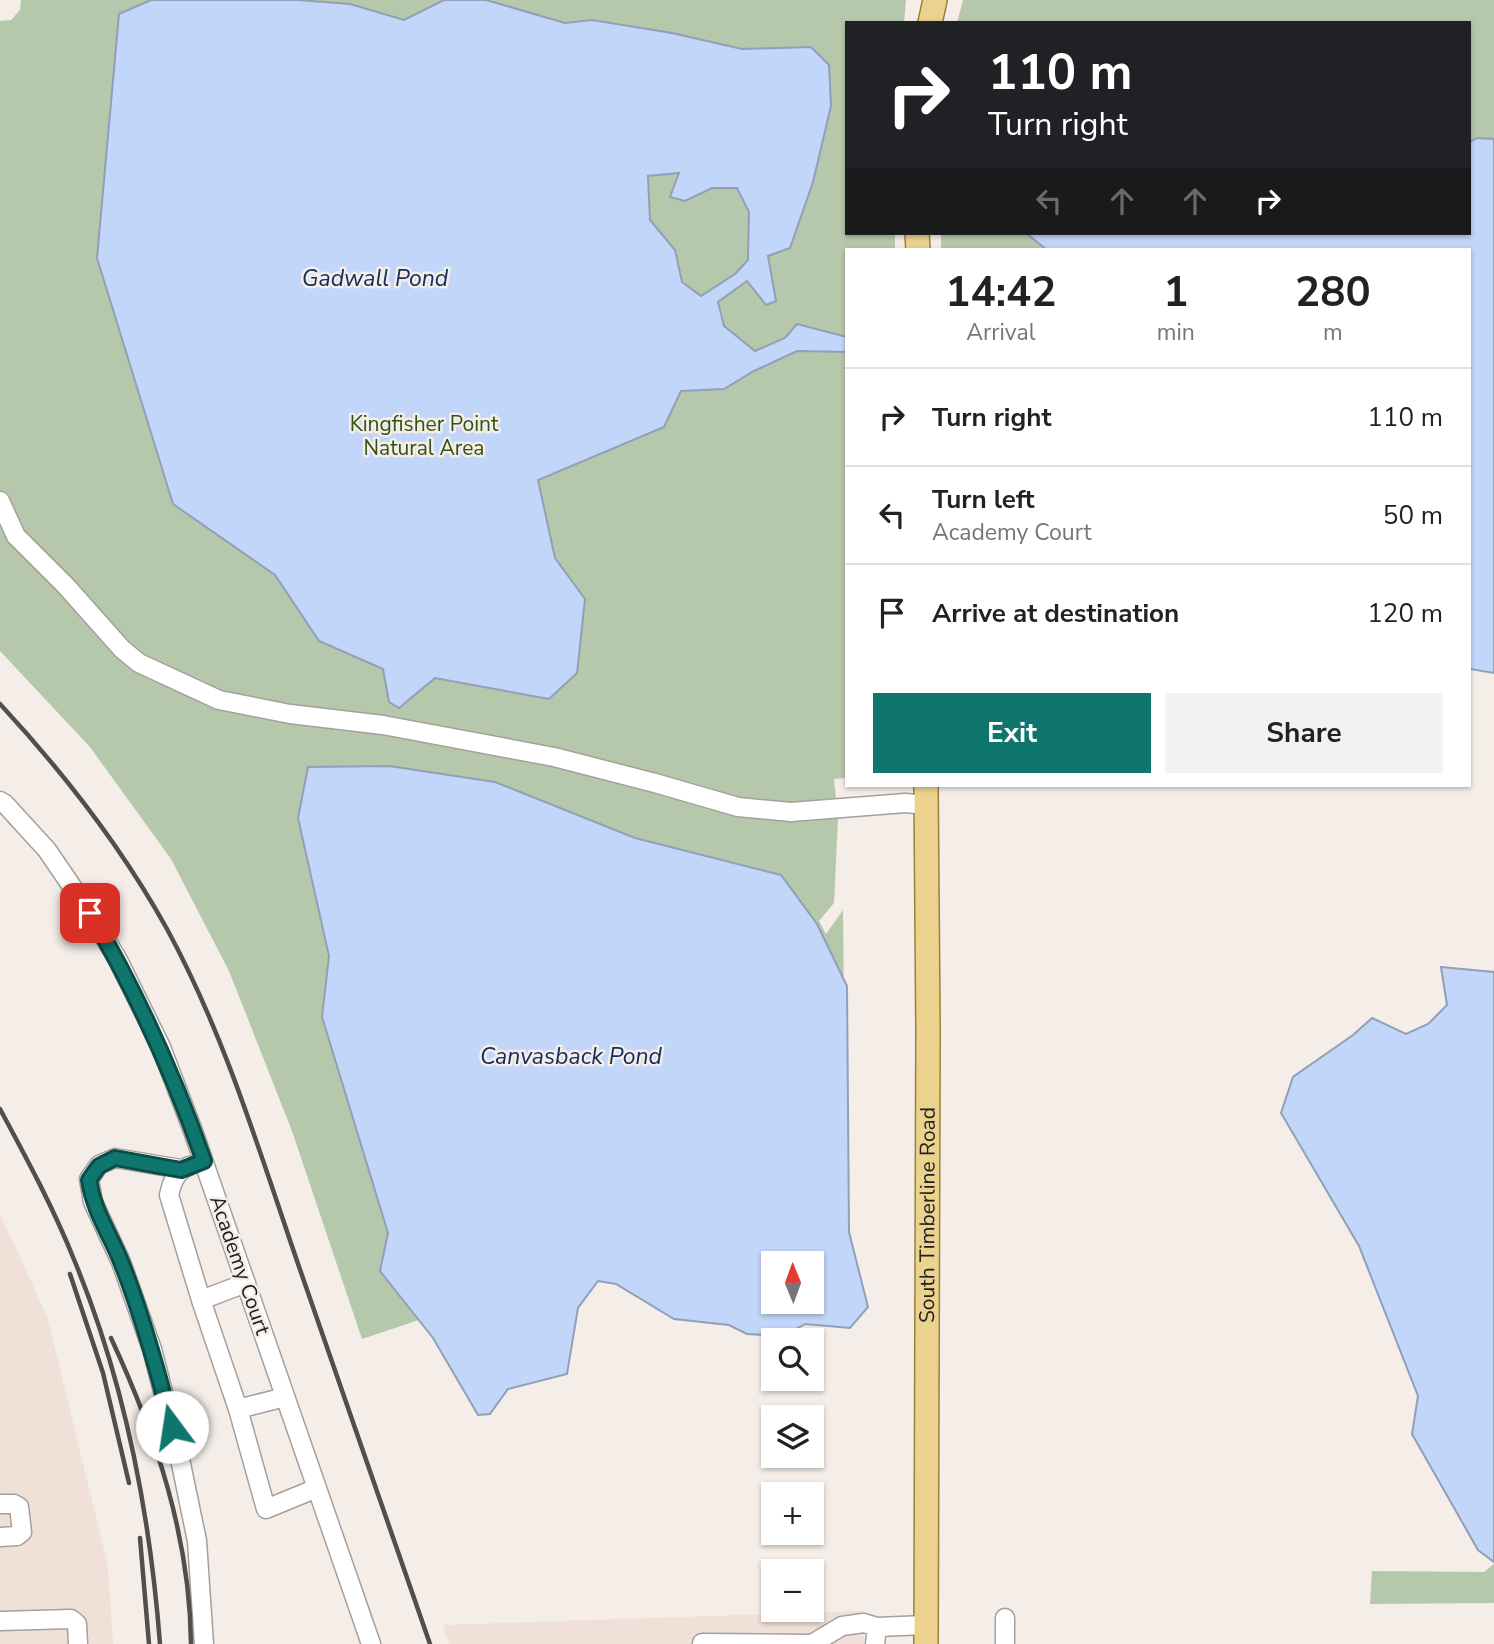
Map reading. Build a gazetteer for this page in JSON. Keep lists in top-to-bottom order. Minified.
{"streets":{"main road":["South Timberline Road"],"street":["Academy Court"]},"water":["Gadwall Pond","Canvasback Pond"],"parks":["Kingfisher Point Natural Area"],"north":"top","page":{"turn":["110 m","Turn right"],"eta":["14:42","Arrival","1","min","280","m"],"list":[{"name":"Turn right","value":"110 m"},{"name":"Turn left","note":"Academy Court","value":"50 m"},{"name":"Arrive at destination","value":"120 m"}],"buttons":["Exit","Share"],"map_buttons":["+","−"]}}
